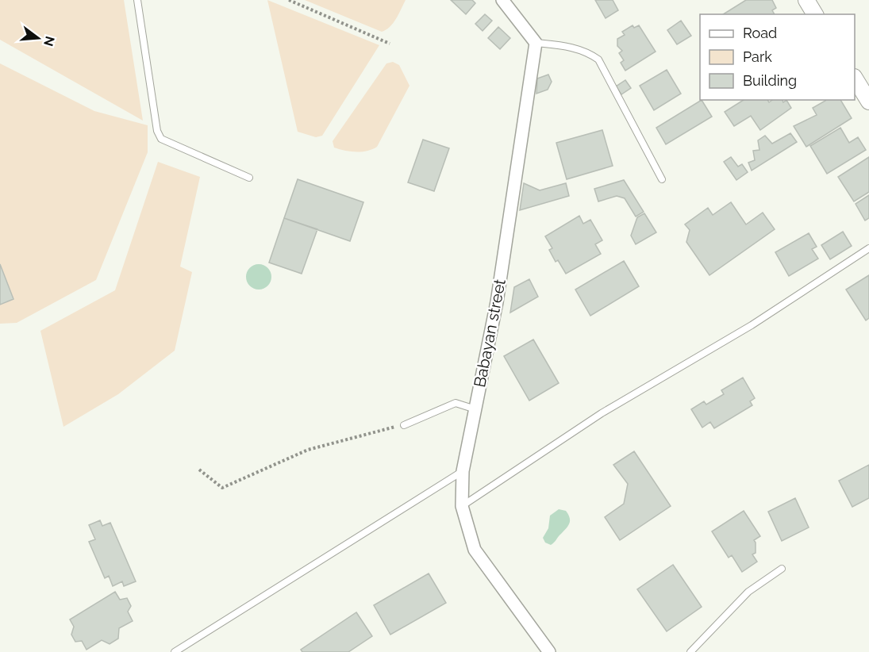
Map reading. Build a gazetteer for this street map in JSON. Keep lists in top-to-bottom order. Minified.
{"streets":{"street":["Babayan street"]},"legend":["Road","Park","Building"],"north":"right"}
